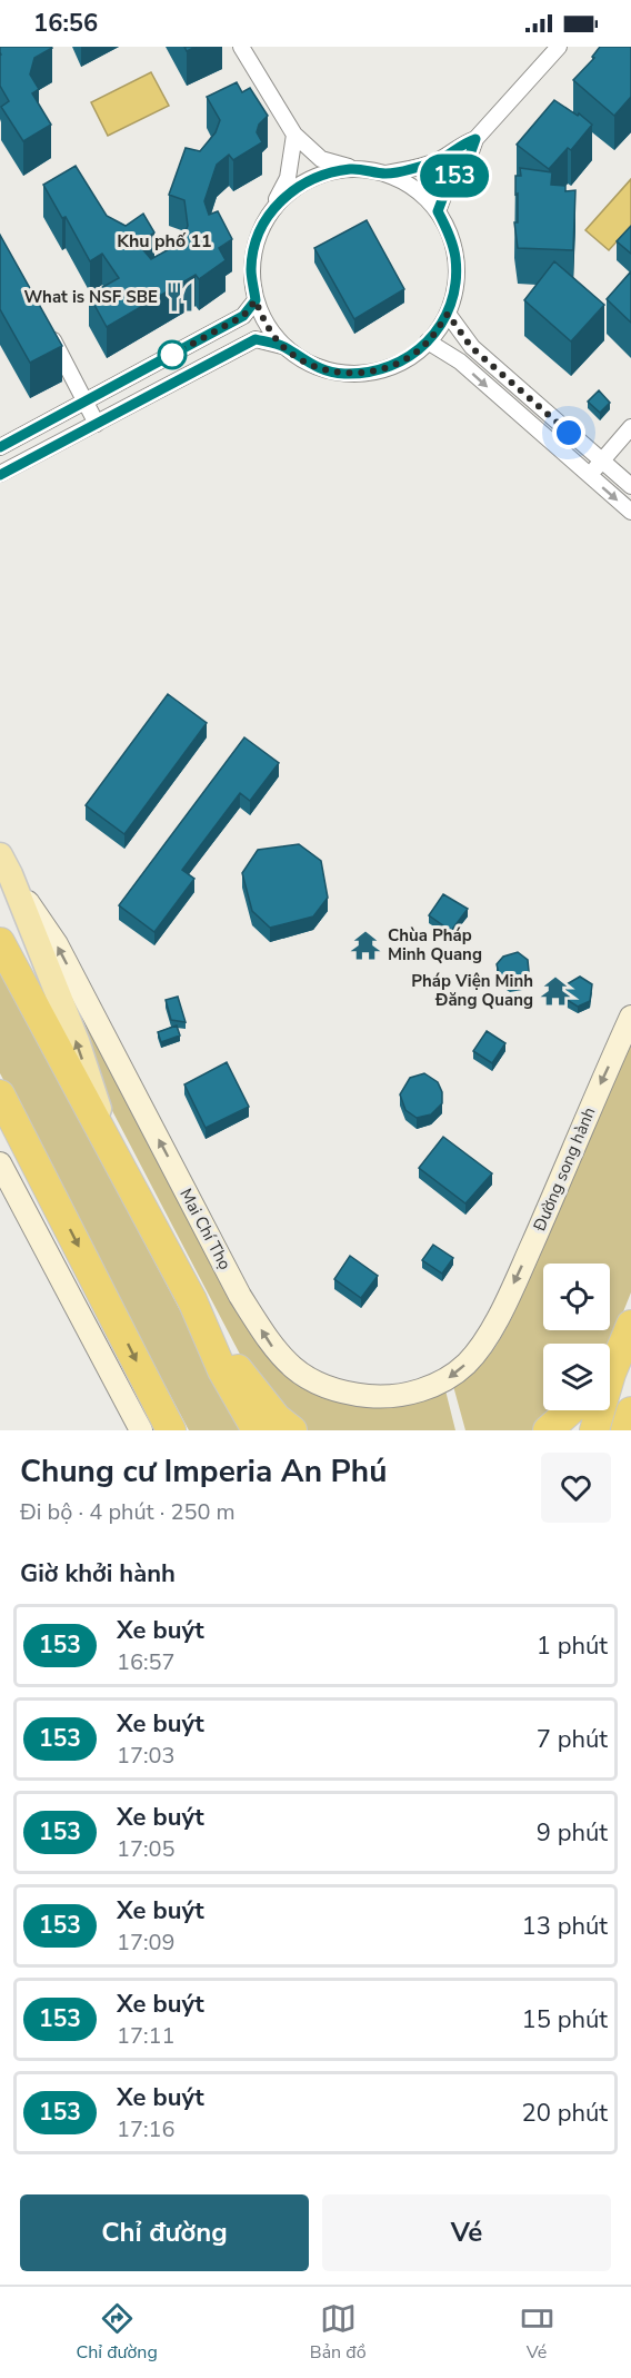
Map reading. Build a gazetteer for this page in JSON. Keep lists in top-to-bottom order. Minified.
{"streets":{"highway":["Mai Chí Thọ"],"main road":["Đường song hành"]},"crossings":[["Đường song hành","Mai Chí Thọ"]],"one_way":["Đường song hành"],"districts":["Khu phố 11"],"places":{"restaurant":["What is NSF SBE"],"temple":["Chùa Pháp Minh Quang","Pháp Viện Minh Đăng Quang"]},"lines":["bus line 153"],"page":{"status":"16:56","on_map":"153","heading":[["Chung cư Imperia An Phú","Đi bộ · 4 phút · 250 m"],"Giờ khởi hành"],"list":[{"mark":"153","name":"Xe buýt","note":"16:57","value":"1 phút"},{"mark":"153","name":"Xe buýt","note":"17:03","value":"7 phút"},{"mark":"153","name":"Xe buýt","note":"17:05","value":"9 phút"},{"mark":"153","name":"Xe buýt","note":"17:09","value":"13 phút"},{"mark":"153","name":"Xe buýt","note":"17:11","value":"15 phút"},{"mark":"153","name":"Xe buýt","note":"17:16","value":"20 phút"}],"buttons":["Chỉ đường","Vé"],"tabs":["Chỉ đường","Bản đồ","Vé"]}}
